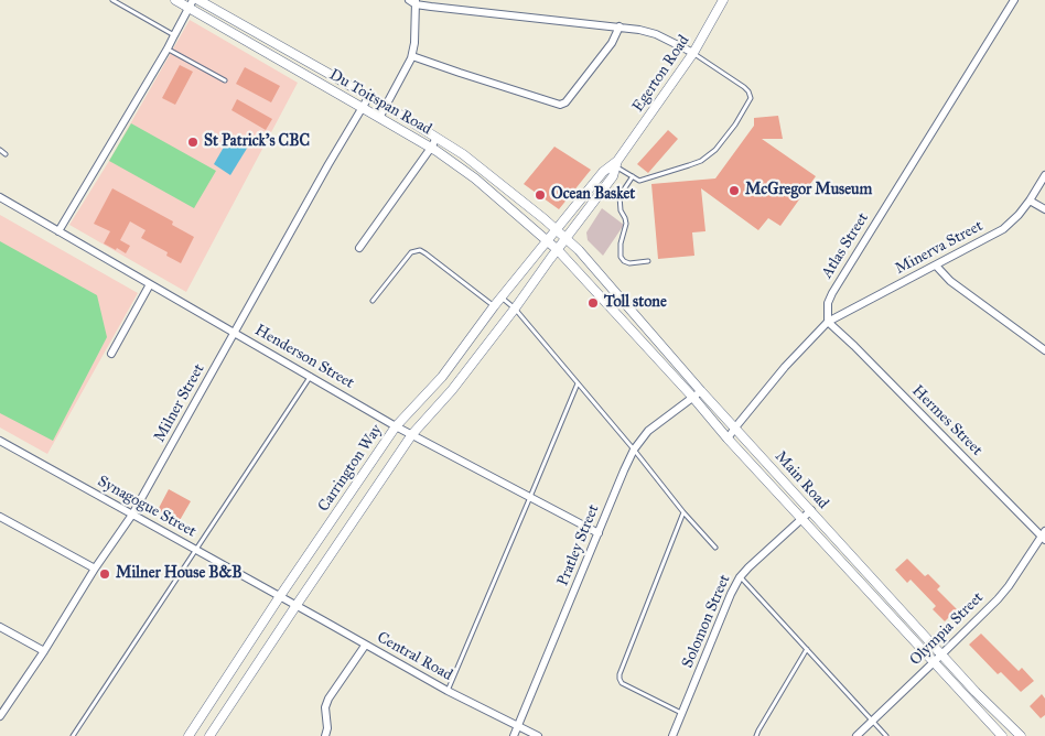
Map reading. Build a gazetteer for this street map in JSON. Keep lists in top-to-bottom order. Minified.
{"streets":{"street":["Egerton Road","Du Toitspan Road","Atlas Street","Minerva Street","Henderson Street","Milner Street","Hermes Street","Carrington Way","Main Road","Synagogue Street","Pratley Street","Solomon Street","Olympia Street","Central Road"]},"crossings":[["Egerton Road","Du Toitspan Road"],["Egerton Road","Carrington Way"],["Egerton Road","Main Road"],["Du Toitspan Road","Milner Street"],["Du Toitspan Road","Carrington Way"],["Du Toitspan Road","Main Road"],["Atlas Street","Minerva Street"],["Atlas Street","Hermes Street"],["Minerva Street","Hermes Street"],["Henderson Street","Milner Street"],["Henderson Street","Carrington Way"],["Henderson Street","Pratley Street"],["Milner Street","Synagogue Street"],["Hermes Street","Olympia Street"],["Carrington Way","Main Road"],["Carrington Way","Synagogue Street"],["Carrington Way","Central Road"],["Main Road","Pratley Street"],["Main Road","Solomon Street"],["Main Road","Olympia Street"],["Synagogue Street","Central Road"],["Pratley Street","Central Road"]],"places":["St Patrick's CBC","McGregor Museum","Ocean Basket","Toll stone","Milner House B&B"]}
